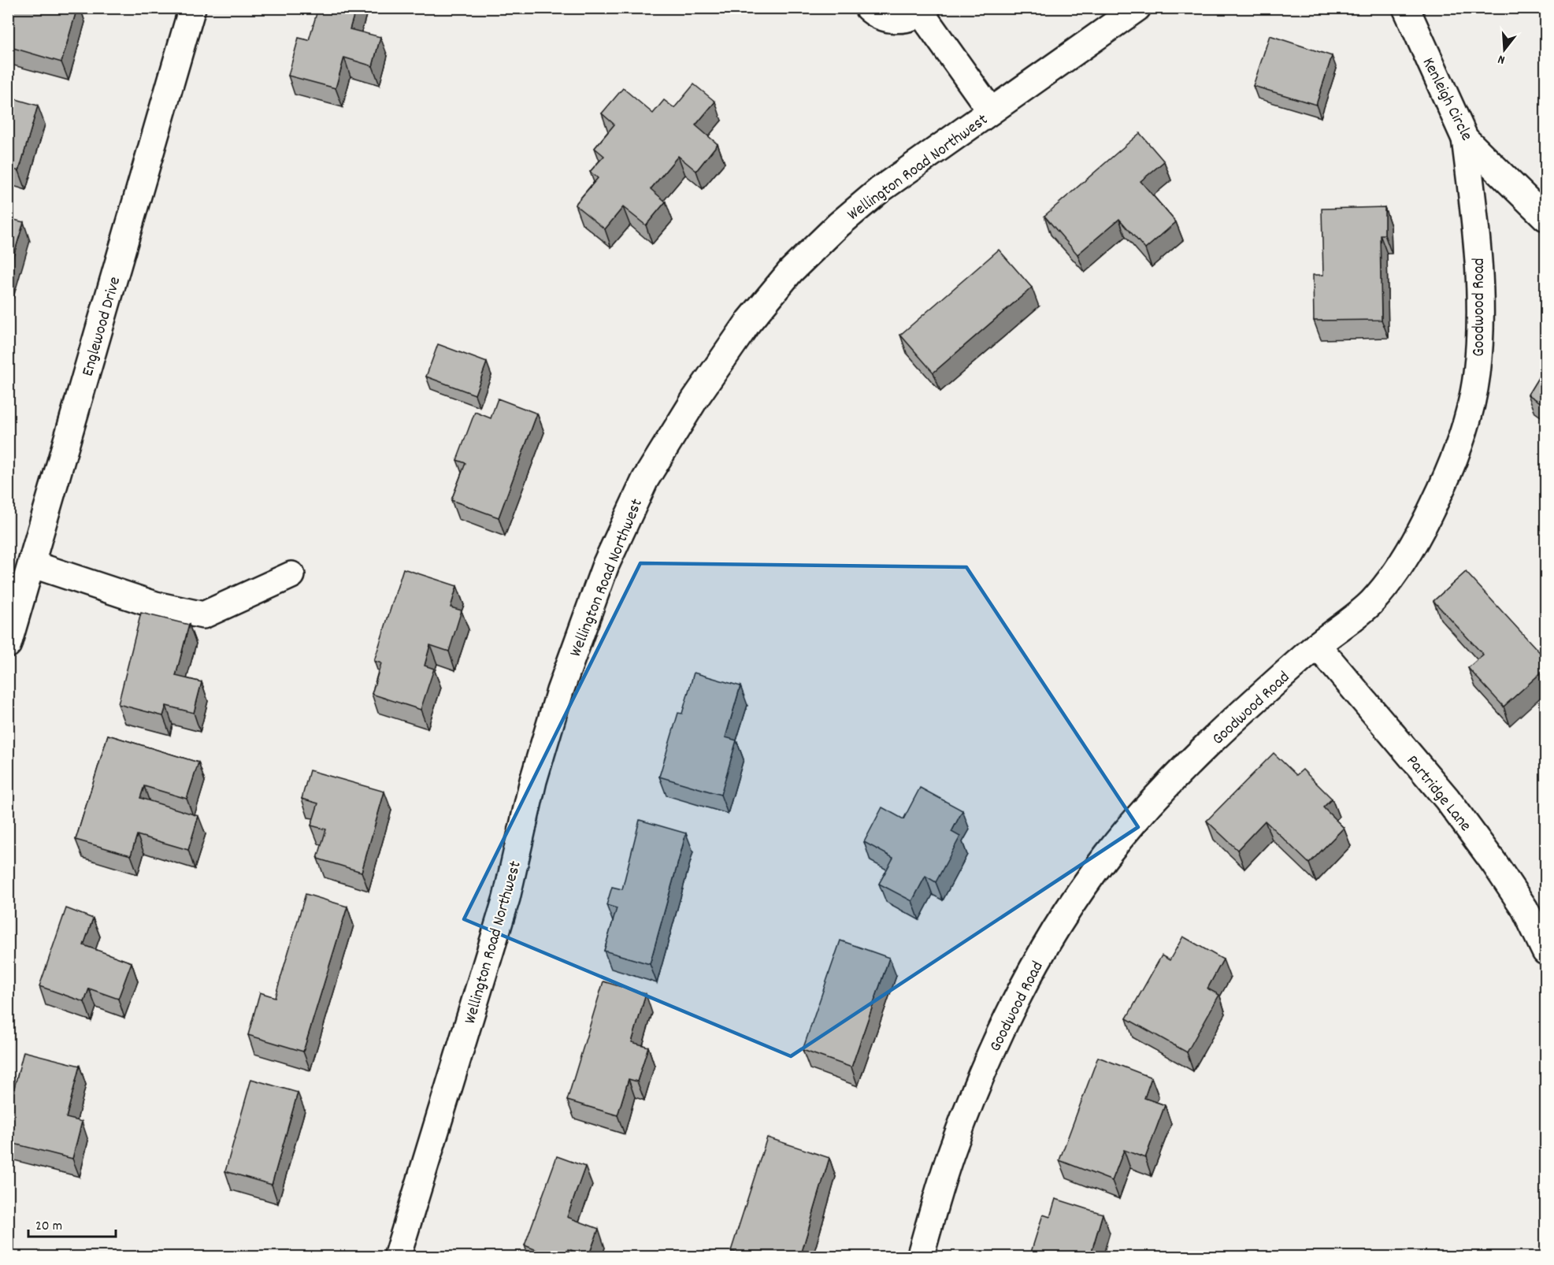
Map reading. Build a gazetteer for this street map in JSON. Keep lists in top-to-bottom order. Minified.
{"streets":{"street":["Kenleigh Circle","Wellington Road Northwest","Goodwood Road","Englewood Drive","Partridge Lane"]},"crossings":[["Kenleigh Circle","Goodwood Road"],["Goodwood Road","Partridge Lane"]],"scale_bar":"20 m","north":"bottom"}
